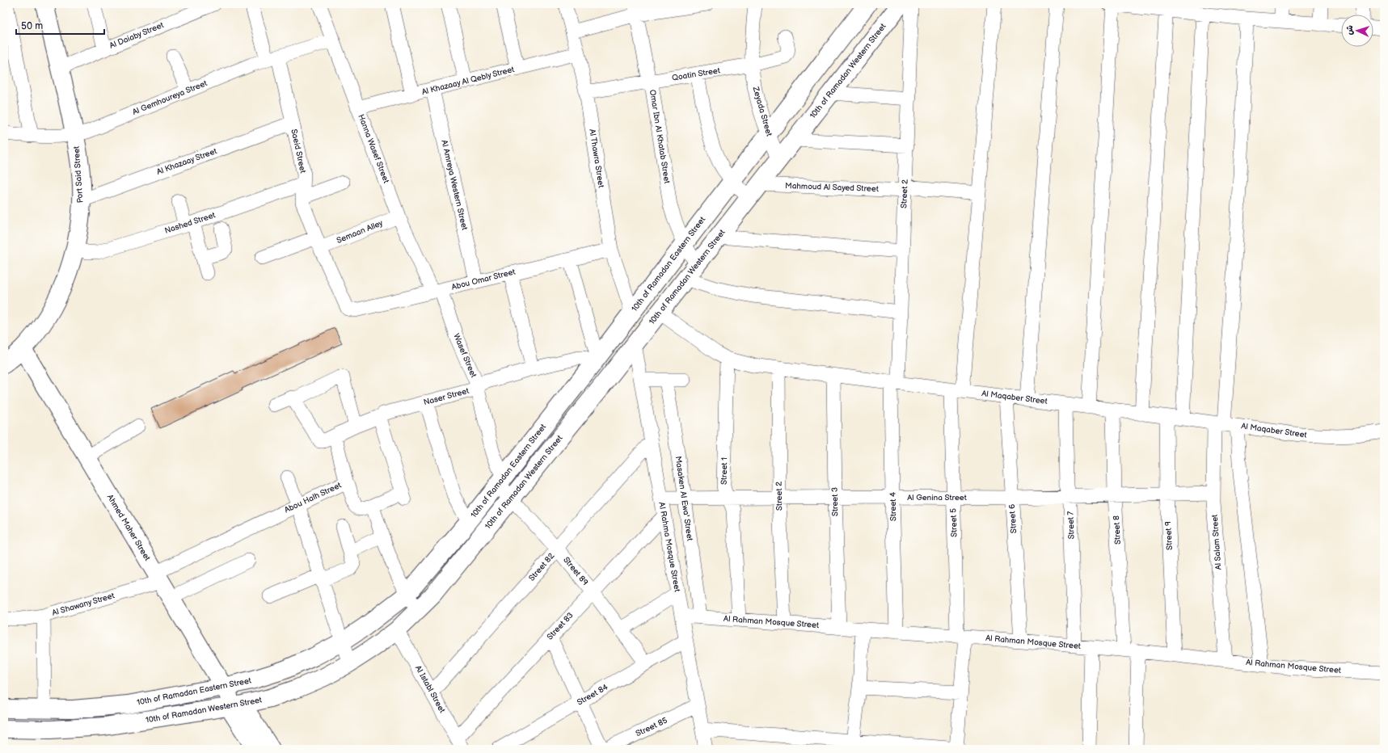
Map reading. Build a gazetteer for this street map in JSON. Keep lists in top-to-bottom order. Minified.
{"streets":{"street":["Al Daiaby Street","10th of Ramadan Western Street","Qoatin Street","Al Khazaay Al Qebly Street","Al Gemhoureya Street","Zeyada Street","Omar Ibn Al Khatab Street","Hanna Wasef Street","Saeid Street","Al Thawra Street","Al Khazaay Street","Port Said Street","Al Amreya Western Street","Mahmoud Al Sayed Street","Street 2","Nashed Street","Semaan Alley","10th of Ramadan Eastern Street","Abou Omar Street","Wasef Street","Naser Street","Al Maqaber Street","Street 1","Abou Halh Street","Al Genina Street","Masaken Al Ewa' Street","Street 3","Street 4","Street 6","Street 5","Street 7","Ahmed Maher Street","Street 8","Street 9","Al Salam Street","Al Rahma Mosque Street","Street 82","Street 89","Al Shawany Street","Al Rahman Mosque Street","Street 83","Al Istabl Street","Street 84","Street 85"]},"crossings":[["Al Daiaby Street","Port Said Street"],["10th of Ramadan Western Street","Zeyada Street"],["10th of Ramadan Western Street","Omar Ibn Al Khatab Street"],["10th of Ramadan Western Street","Mahmoud Al Sayed Street"],["10th of Ramadan Western Street","Al Maqaber Street"],["10th of Ramadan Western Street","Ahmed Maher Street"],["10th of Ramadan Western Street","Al Rahma Mosque Street"],["10th of Ramadan Western Street","Street 89"],["10th of Ramadan Western Street","Al Istabl Street"],["Qoatin Street","Zeyada Street"],["Qoatin Street","Omar Ibn Al Khatab Street"],["Qoatin Street","Al Thawra Street"],["Al Khazaay Al Qebly Street","Hanna Wasef Street"],["Al Khazaay Al Qebly Street","Al Thawra Street"],["Al Khazaay Al Qebly Street","Al Amreya Western Street"],["Al Gemhoureya Street","Hanna Wasef Street"],["Al Gemhoureya Street","Saeid Street"],["Al Gemhoureya Street","Port Said Street"],["Zeyada Street","10th of Ramadan Eastern Street"],["Omar Ibn Al Khatab Street","10th of Ramadan Eastern Street"],["Hanna Wasef Street","Semaan Alley"],["Hanna Wasef Street","Abou Omar Street"],["Hanna Wasef Street","Wasef Street"],["Saeid Street","Al Khazaay Street"],["Saeid Street","Nashed Street"],["Saeid Street","Semaan Alley"],["Saeid Street","Abou Omar Street"],["Al Thawra Street","10th of Ramadan Eastern Street"],["Al Thawra Street","Abou Omar Street"],["Al Khazaay Street","Port Said Street"],["Port Said Street","Nashed Street"],["Port Said Street","Ahmed Maher Street"],["Al Amreya Western Street","Abou Omar Street"],["Mahmoud Al Sayed Street","Street 2"],["Mahmoud Al Sayed Street","Street 5"],["Street 2","Al Maqaber Street"],["Street 2","Al Genina Street"],["Street 2","Street 4"],["Street 2","Al Rahman Mosque Street"],["10th of Ramadan Eastern Street","Wasef Street"],["10th of Ramadan Eastern Street","Naser Street"],["10th of Ramadan Eastern Street","Ahmed Maher Street"],["10th of Ramadan Eastern Street","Street 89"],["Abou Omar Street","Wasef Street"],["Wasef Street","Naser Street"],["Wasef Street","Street 89"],["Al Maqaber Street","Street 1"],["Al Maqaber Street","Street 3"],["Al Maqaber Street","Street 4"],["Al Maqaber Street","Street 6"],["Al Maqaber Street","Street 5"],["Al Maqaber Street","Street 7"],["Al Maqaber Street","Street 8"],["Al Maqaber Street","Street 9"],["Al Maqaber Street","Al Salam Street"],["Street 1","Al Genina Street"],["Street 1","Al Rahman Mosque Street"],["Abou Halh Street","Ahmed Maher Street"],["Abou Halh Street","Al Shawany Street"],["Al Genina Street","Masaken Al Ewa' Street"],["Al Genina Street","Street 3"],["Al Genina Street","Street 4"],["Al Genina Street","Street 6"],["Al Genina Street","Street 5"],["Al Genina Street","Street 7"],["Al Genina Street","Street 8"],["Al Genina Street","Street 9"],["Al Genina Street","Al Salam Street"],["Al Genina Street","Al Rahma Mosque Street"],["Masaken Al Ewa' Street","Al Rahman Mosque Street"],["Street 3","Al Rahman Mosque Street"],["Street 4","Al Rahman Mosque Street"],["Street 6","Al Rahman Mosque Street"],["Street 5","Al Rahman Mosque Street"],["Street 7","Al Rahman Mosque Street"],["Ahmed Maher Street","Al Shawany Street"],["Street 8","Al Rahman Mosque Street"],["Street 9","Al Rahman Mosque Street"],["Al Salam Street","Al Rahman Mosque Street"],["Al Rahma Mosque Street","Street 82"],["Al Rahma Mosque Street","Al Rahman Mosque Street"],["Al Rahma Mosque Street","Street 83"],["Al Rahma Mosque Street","Street 84"],["Al Rahma Mosque Street","Street 85"],["Street 82","Street 89"],["Street 82","Al Istabl Street"],["Street 89","Street 83"],["Street 89","Street 84"],["Street 83","Al Istabl Street"]],"scale_bar":"50 m","north":"left"}
